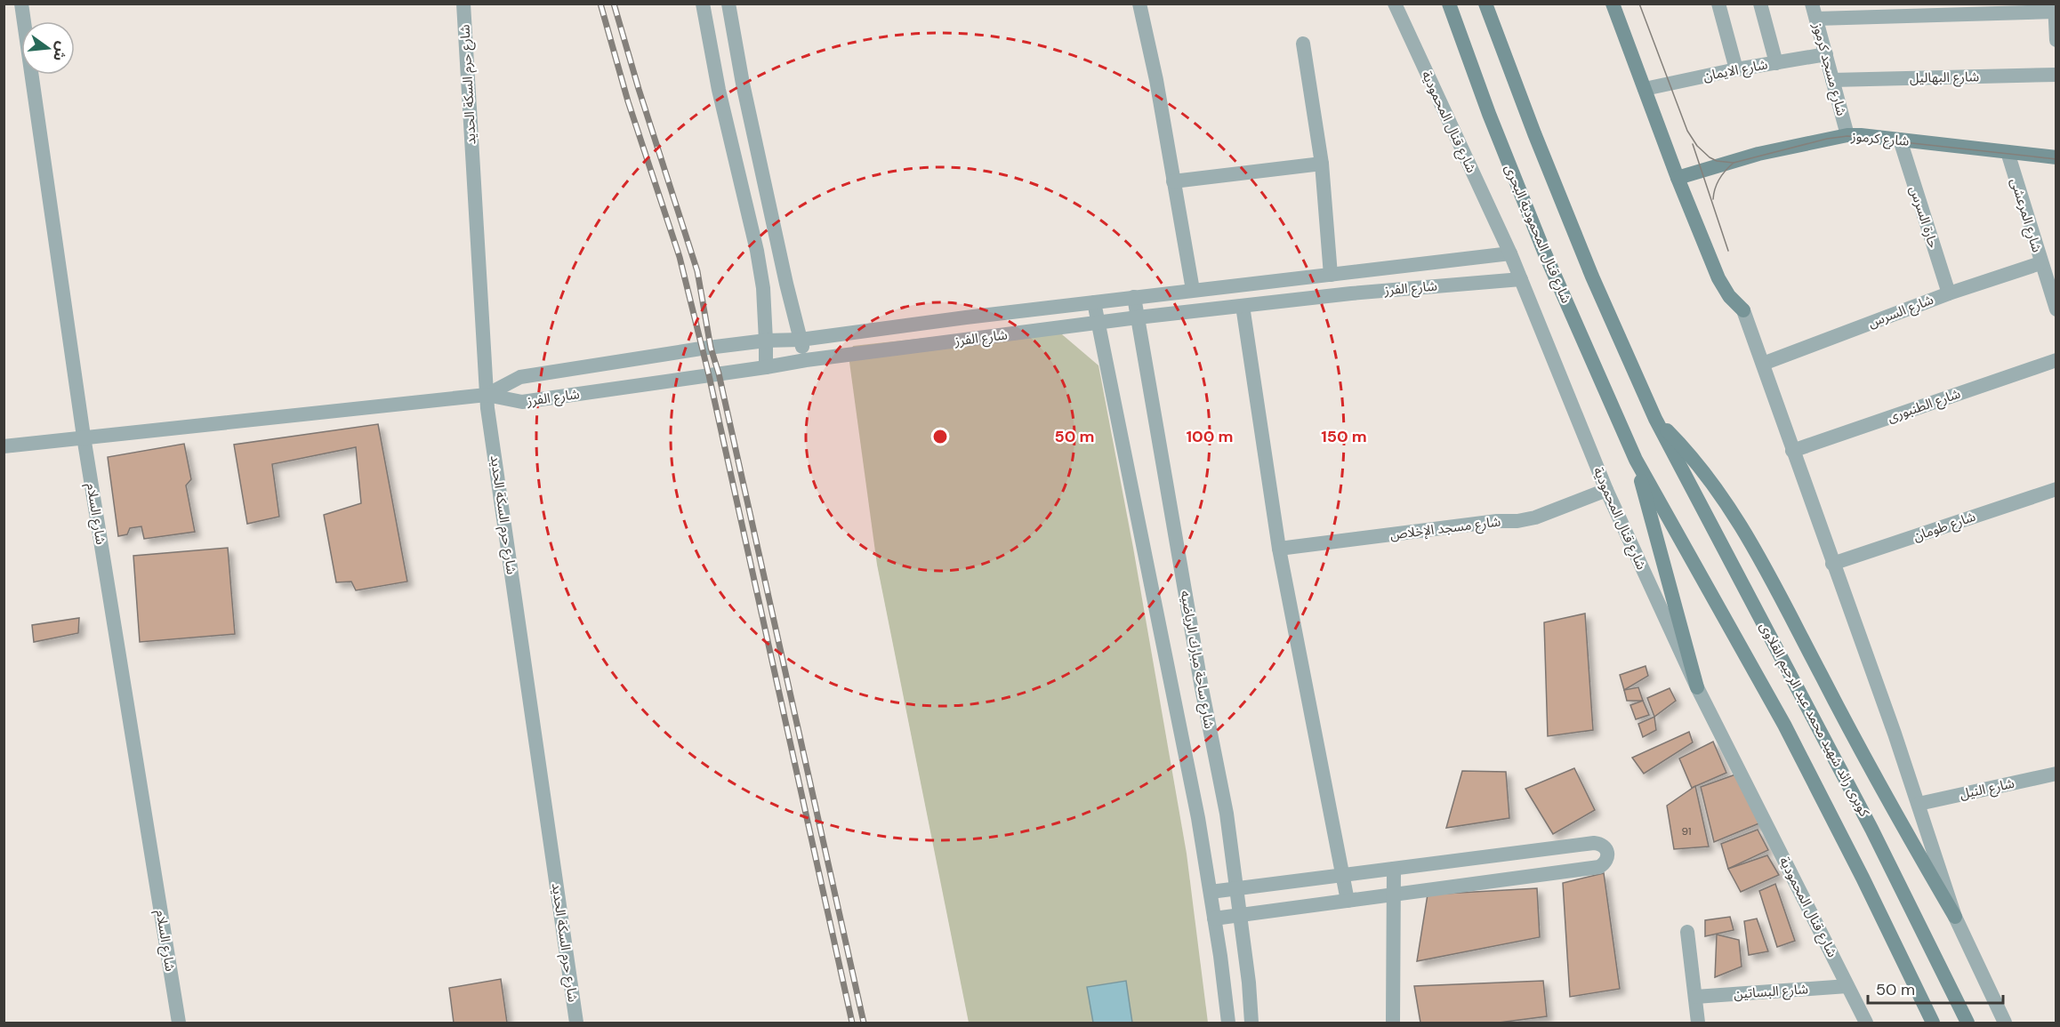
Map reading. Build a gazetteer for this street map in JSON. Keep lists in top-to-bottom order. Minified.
{"streets":{"main road":["شارع كرموز","شارع قنال المحمودية البحرى","كوبرى رائد شهيد محمد عبد الرحيم القلاوى"],"street":["شارع مسجد كرموز","شارع الايمان","شارع البهاليل","شارع حرم السكة الحديد","شارع قنال المحمودية","شارع المرعشى","حارة السرس","شارع الفرز","شارع السرس","شارع الطنبورى","شارع السلام","شارع طومان","شارع مسجد الإخلاص","شارع ساحة مبارك الرياضيه","شارع النيل","شارع البساتين"]},"crossings":[["شارع مسجد كرموز","شارع الايمان"],["شارع مسجد كرموز","شارع البهاليل"],["شارع مسجد كرموز","شارع كرموز"],["شارع حرم السكة الحديد","شارع الفرز"],["شارع قنال المحمودية","شارع الفرز"],["شارع قنال المحمودية","شارع مسجد الإخلاص"],["شارع قنال المحمودية","شارع البساتين"],["شارع كرموز","شارع المرعشى"],["شارع كرموز","حارة السرس"],["شارع المرعشى","شارع السرس"],["حارة السرس","شارع السرس"],["شارع الفرز","شارع ساحة مبارك الرياضيه"]],"house_numbers":["91"],"scale_bar":"50 m","north":"right","rings":["50 m","100 m","150 m"]}
